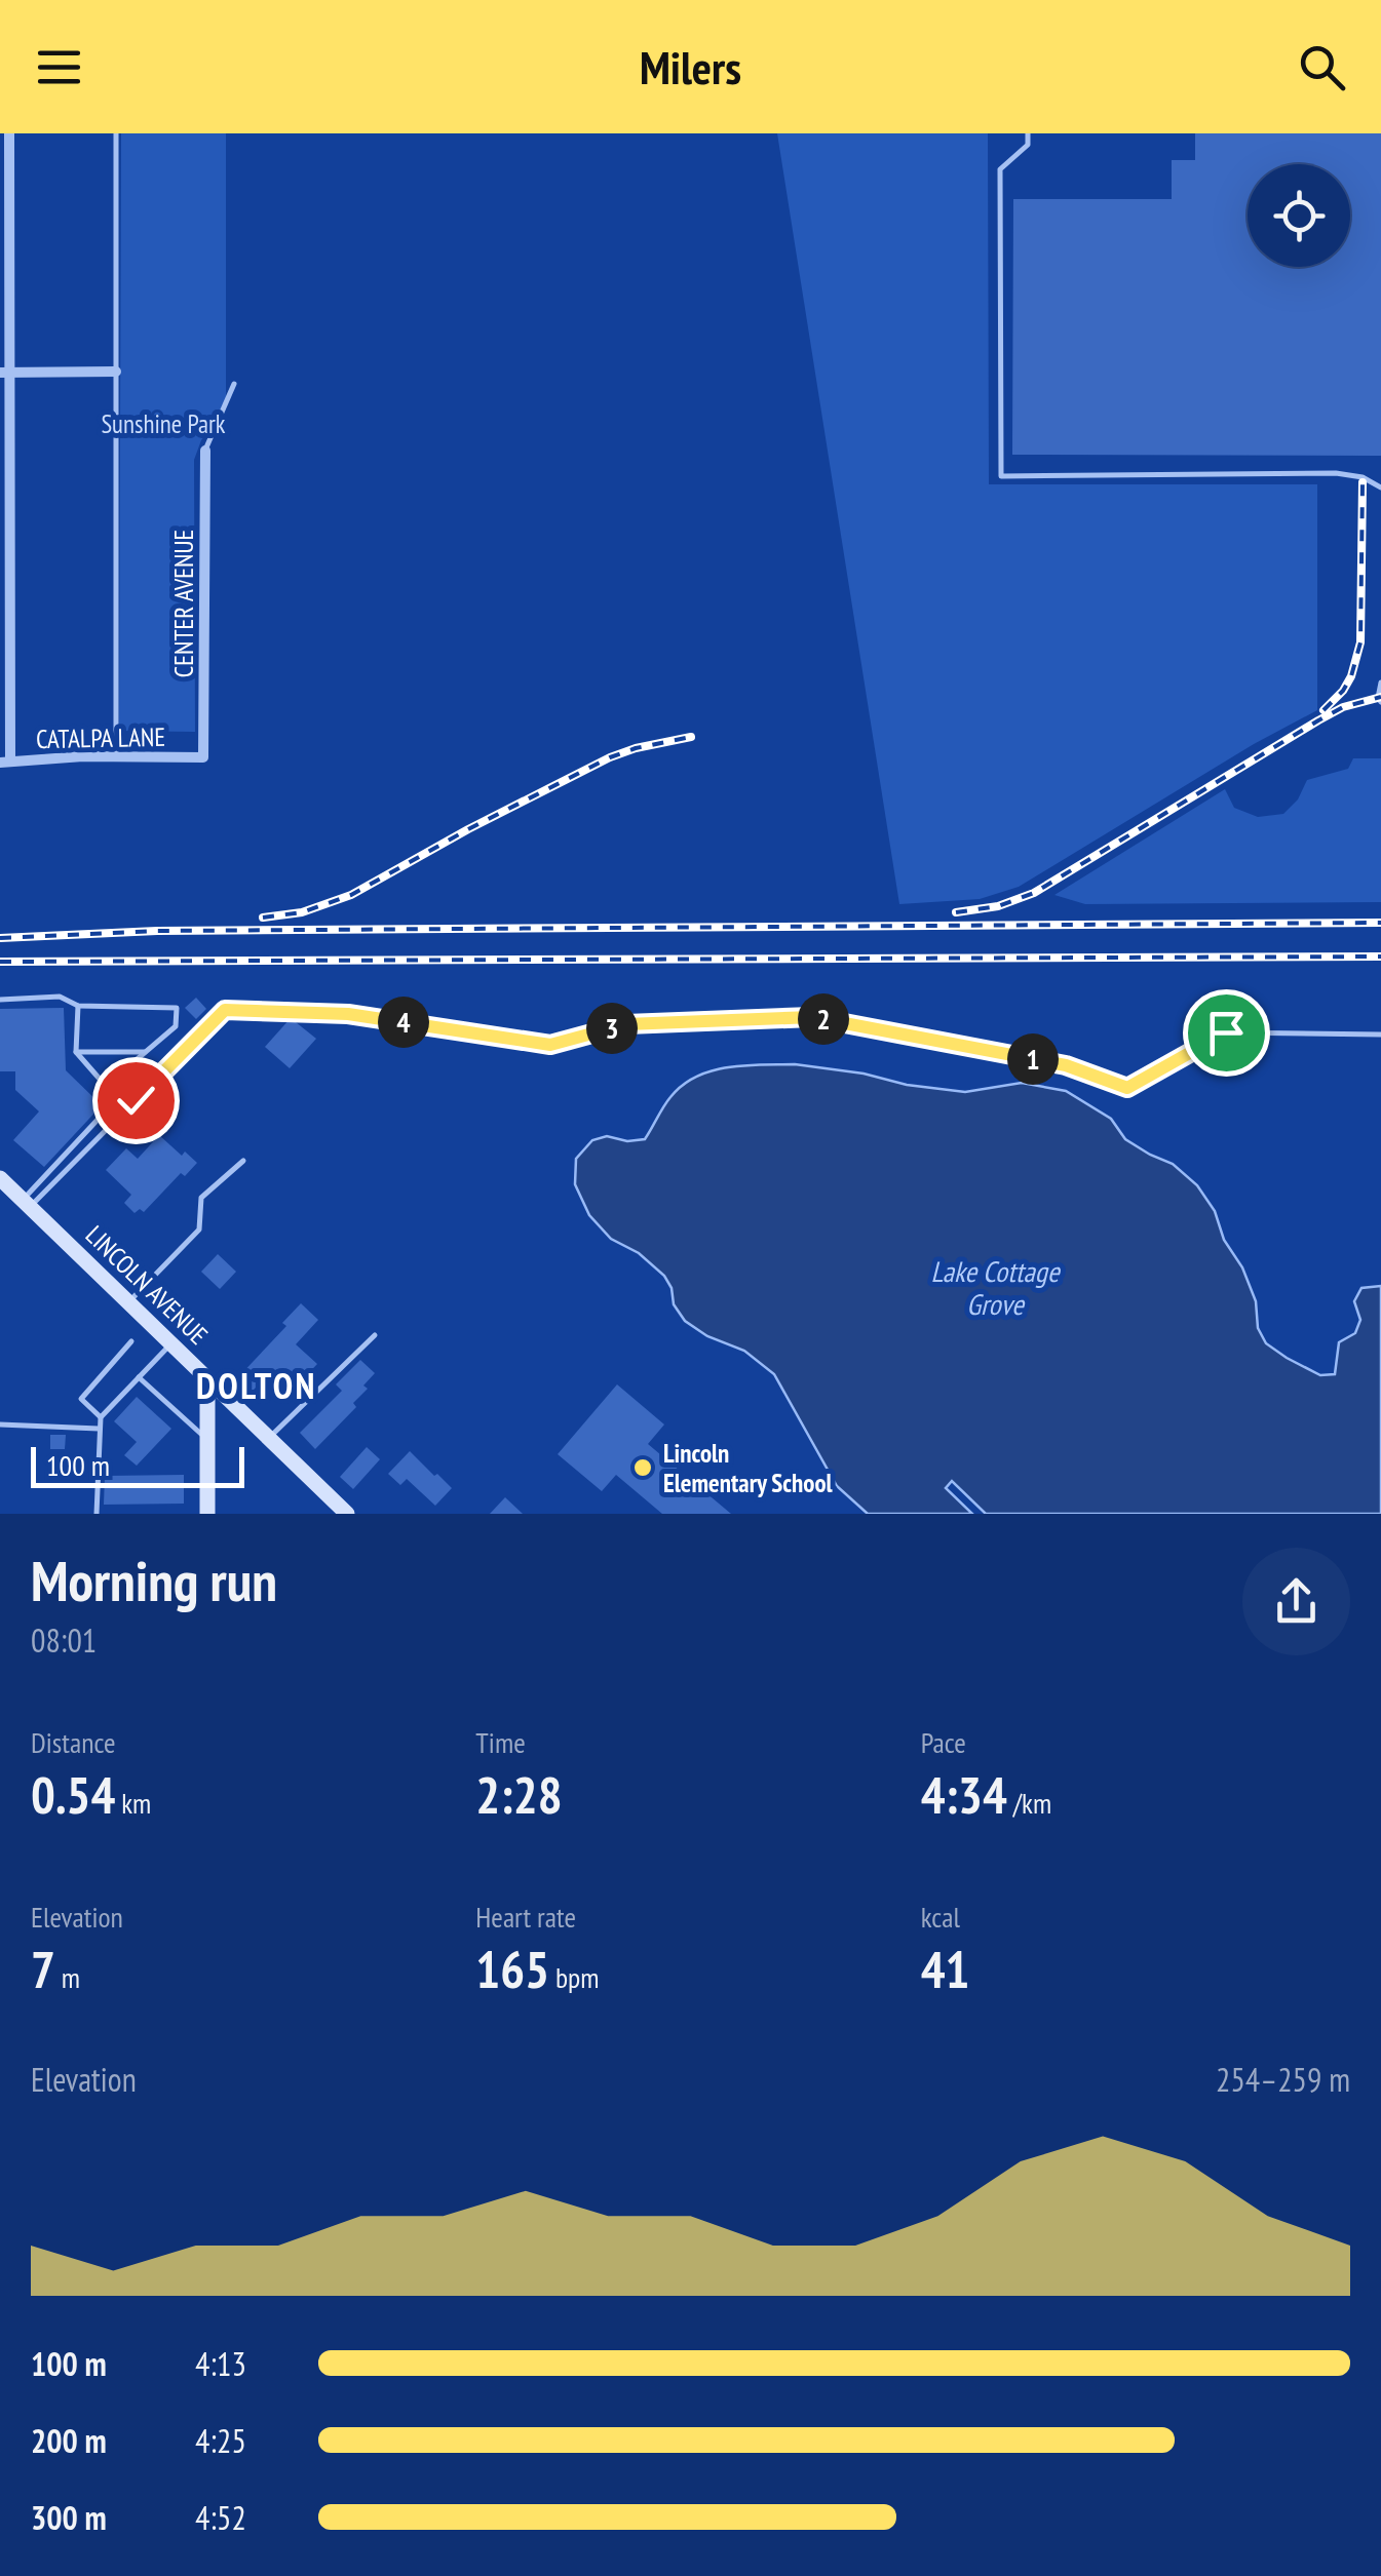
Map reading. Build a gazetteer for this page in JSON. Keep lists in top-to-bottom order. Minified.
{"streets":{"street":["CENTER AVENUE","CATALPA LANE","LINCOLN AVENUE"]},"crossings":[["CENTER AVENUE","CATALPA LANE"]],"districts":["DOLTON"],"water":["Lake Cottage Grove"],"parks":["Sunshine Park"],"places":["Lincoln Elementary School"],"scale_bar":"100 m","page":{"header":"Milers","pins":["2","4","3","1"],"scale":"100 m","heading":["Morning run","08:01"],"stats":[["Distance","0.54 km"],["Time","2:28"],["Pace","4:34 /km"],["Elevation","7 m"],["Heart rate","165 bpm"],["kcal","41"]],"chart":["Elevation","254–259 m"],"list":[{"name":"100 m","note":"4:13"},{"name":"200 m","note":"4:25"},{"name":"300 m","note":"4:52"}]}}
